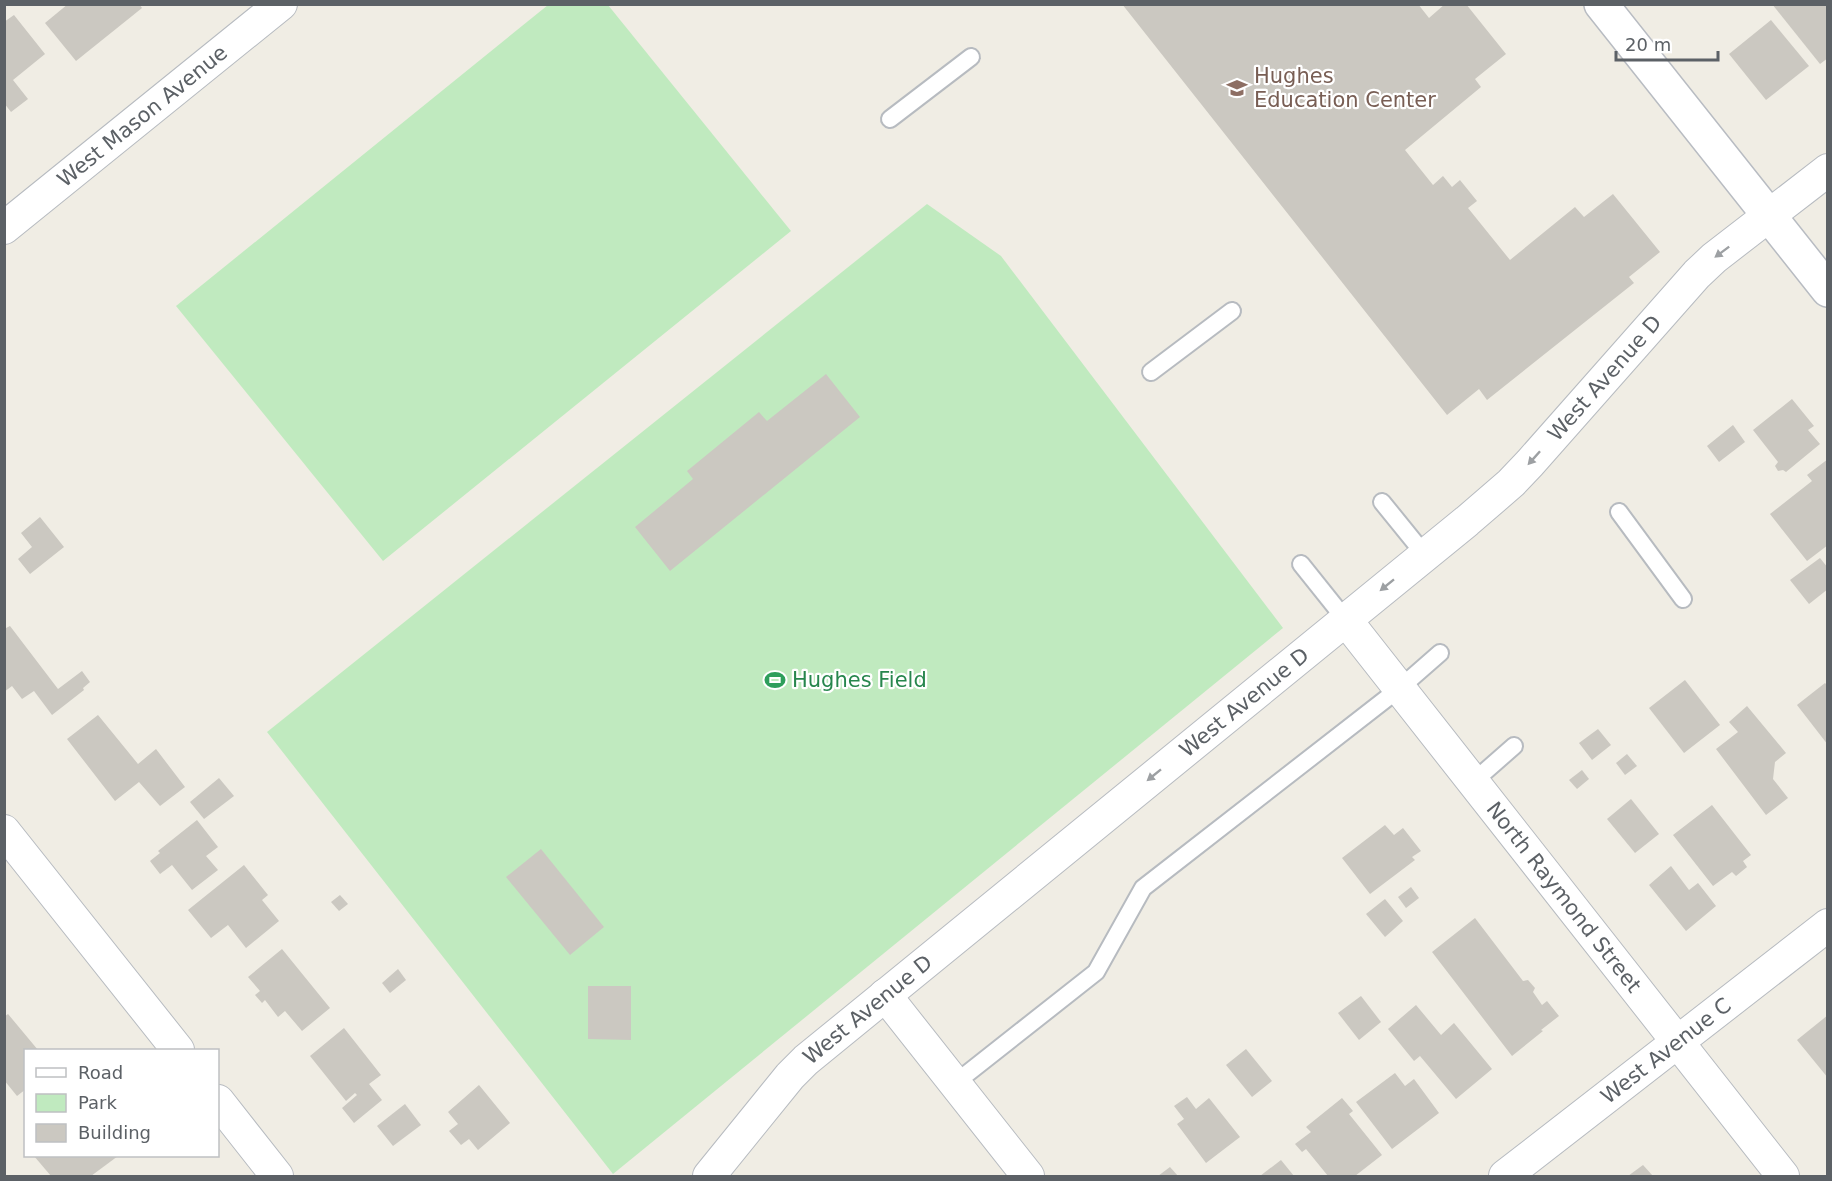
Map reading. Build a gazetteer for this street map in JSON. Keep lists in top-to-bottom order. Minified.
{"streets":{"street":["West Mason Avenue","West Avenue D","North Raymond Street","West Avenue C"]},"crossings":[["West Avenue D","North Raymond Street"],["North Raymond Street","West Avenue C"]],"one_way":["West Avenue D"],"places":{"school or university":["Hughes Education Center"],"sports":["Hughes Field"]},"legend":["Road","Park","Building"],"scale_bar":"20 m"}
